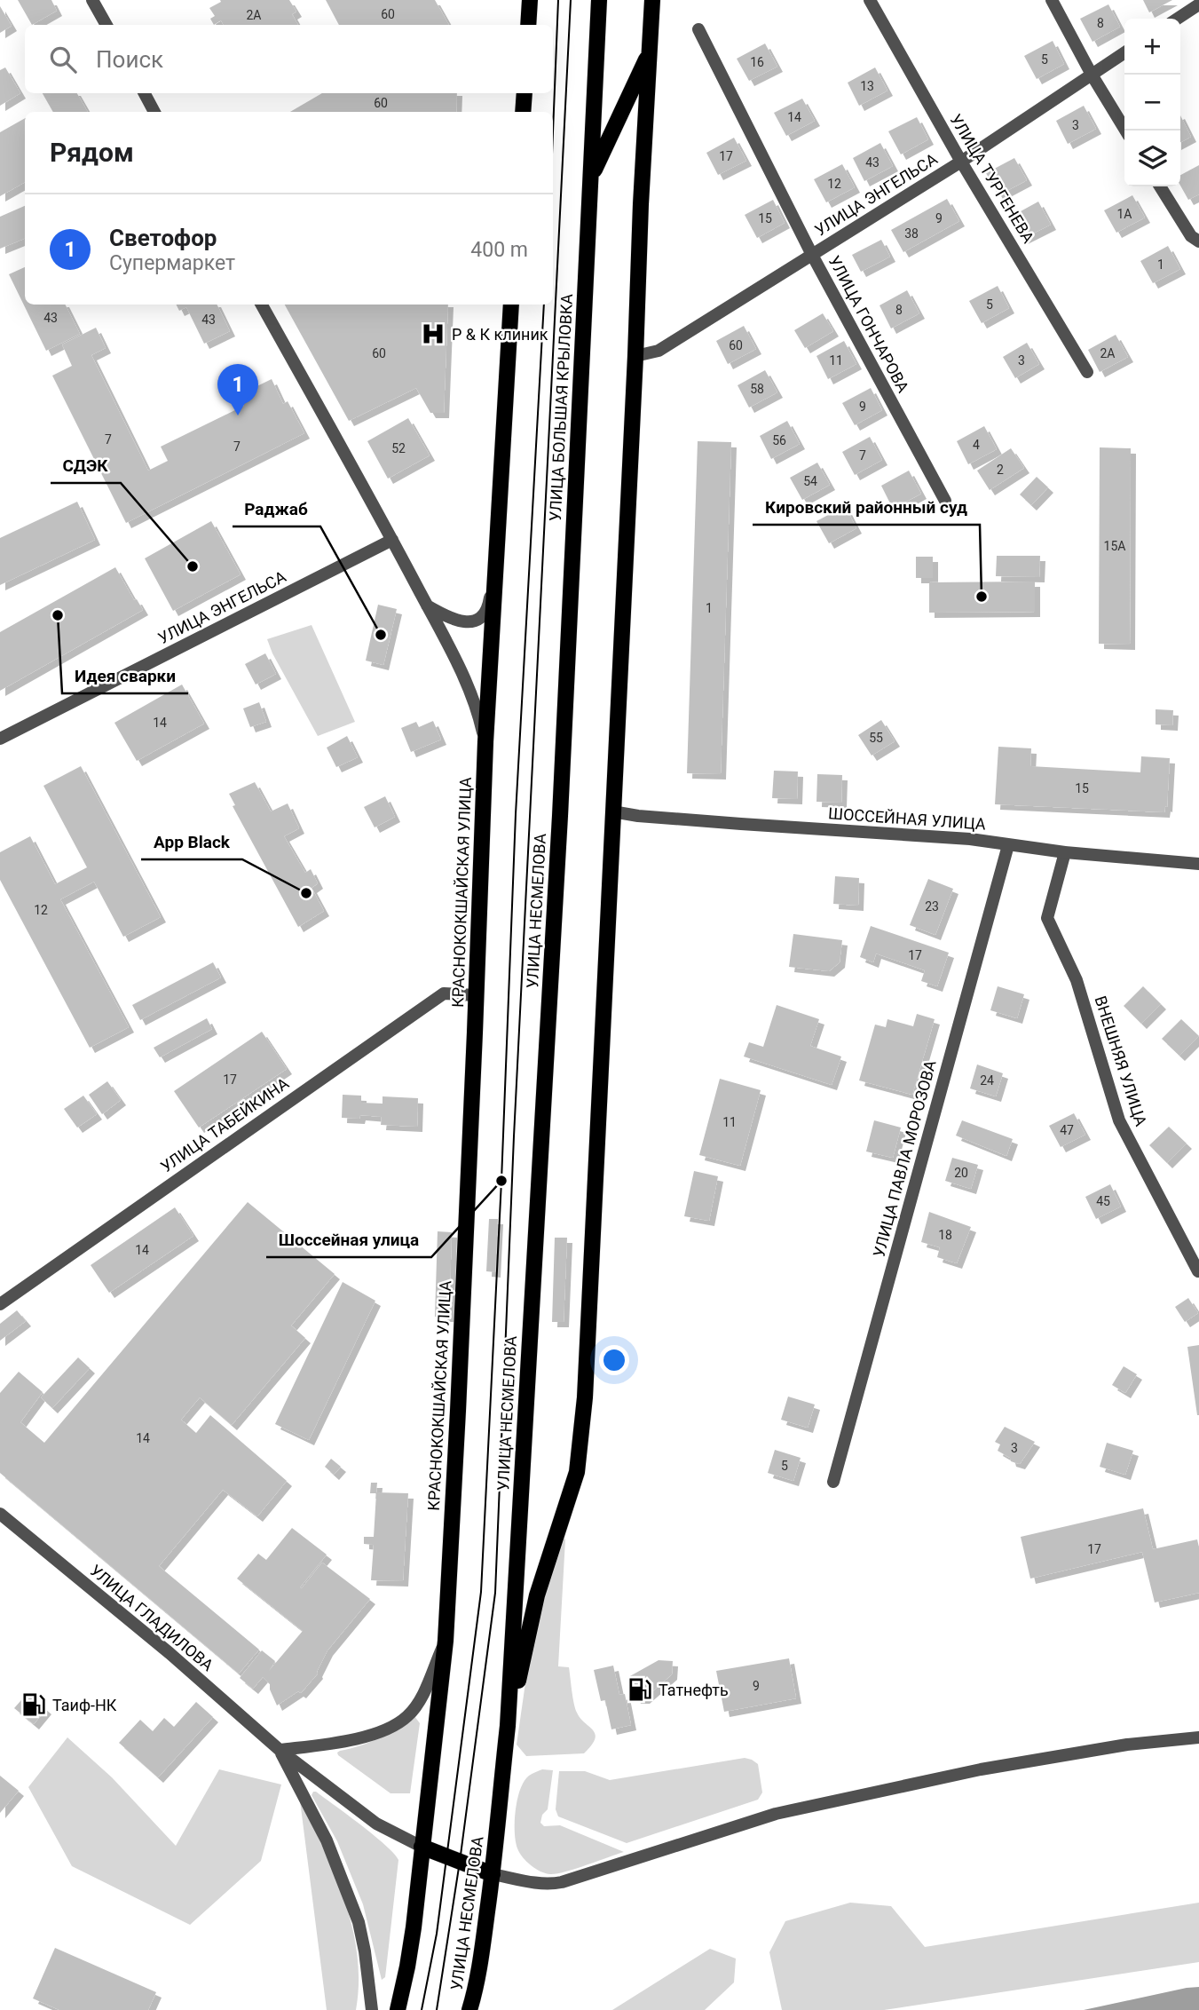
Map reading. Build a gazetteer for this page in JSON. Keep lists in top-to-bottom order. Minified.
{"streets":{"main road":["УЛИЦА БОЛЬШАЯ КРЫЛОВКА","КРАСНОКОКШАЙСКАЯ УЛИЦА","УЛИЦА НЕСМЕЛОВА"],"street":["УЛИЦА ТУРГЕНЕВА","УЛИЦА ЭНГЕЛЬСА","УЛИЦА ГОНЧАРОВА","ШОССЕЙНАЯ УЛИЦА","ВНЕШНЯЯ УЛИЦА","УЛИЦА ТАБЕЙКИНА","УЛИЦА ПАВЛА МОРОЗОВА","УЛИЦА ГЛАДИЛОВА"]},"crossings":[["УЛИЦА ТУРГЕНЕВА","УЛИЦА ЭНГЕЛЬСА"],["УЛИЦА ЭНГЕЛЬСА","УЛИЦА ГОНЧАРОВА"],["УЛИЦА ЭНГЕЛЬСА","КРАСНОКОКШАЙСКАЯ УЛИЦА"],["УЛИЦА БОЛЬШАЯ КРЫЛОВКА","УЛИЦА НЕСМЕЛОВА"],["ШОССЕЙНАЯ УЛИЦА","ВНЕШНЯЯ УЛИЦА"],["ШОССЕЙНАЯ УЛИЦА","УЛИЦА ПАВЛА МОРОЗОВА"],["КРАСНОКОКШАЙСКАЯ УЛИЦА","УЛИЦА ТАБЕЙКИНА"],["КРАСНОКОКШАЙСКАЯ УЛИЦА","УЛИЦА ГЛАДИЛОВА"]],"places":{"hospital":["Р & К клиник"],"other":["СДЭК","Кировский районный суд","Идея сварки","Раджаб","App Black","Шоссейная улица"],"fuel station":["Татнефть","Таиф-НК"]},"house_numbers":["60","2А","8","5","16","13","60","14","3","17","43","12","1А","15","9","38","1","5","8","43","43","60","60","2А","11","3","58","9","7","56","4","7","52","7","2","54","15А","1","14","55","15","23","12","17","17","24","11","47","20","45","18","14","14","3","5","17","9"],"page":{"map_buttons":["+","−"],"search":"Поиск","heading":"Рядом","list":[{"mark":"1","name":"Светофор","note":"Супермаркет","value":"400 m"}],"pins":"1"}}
